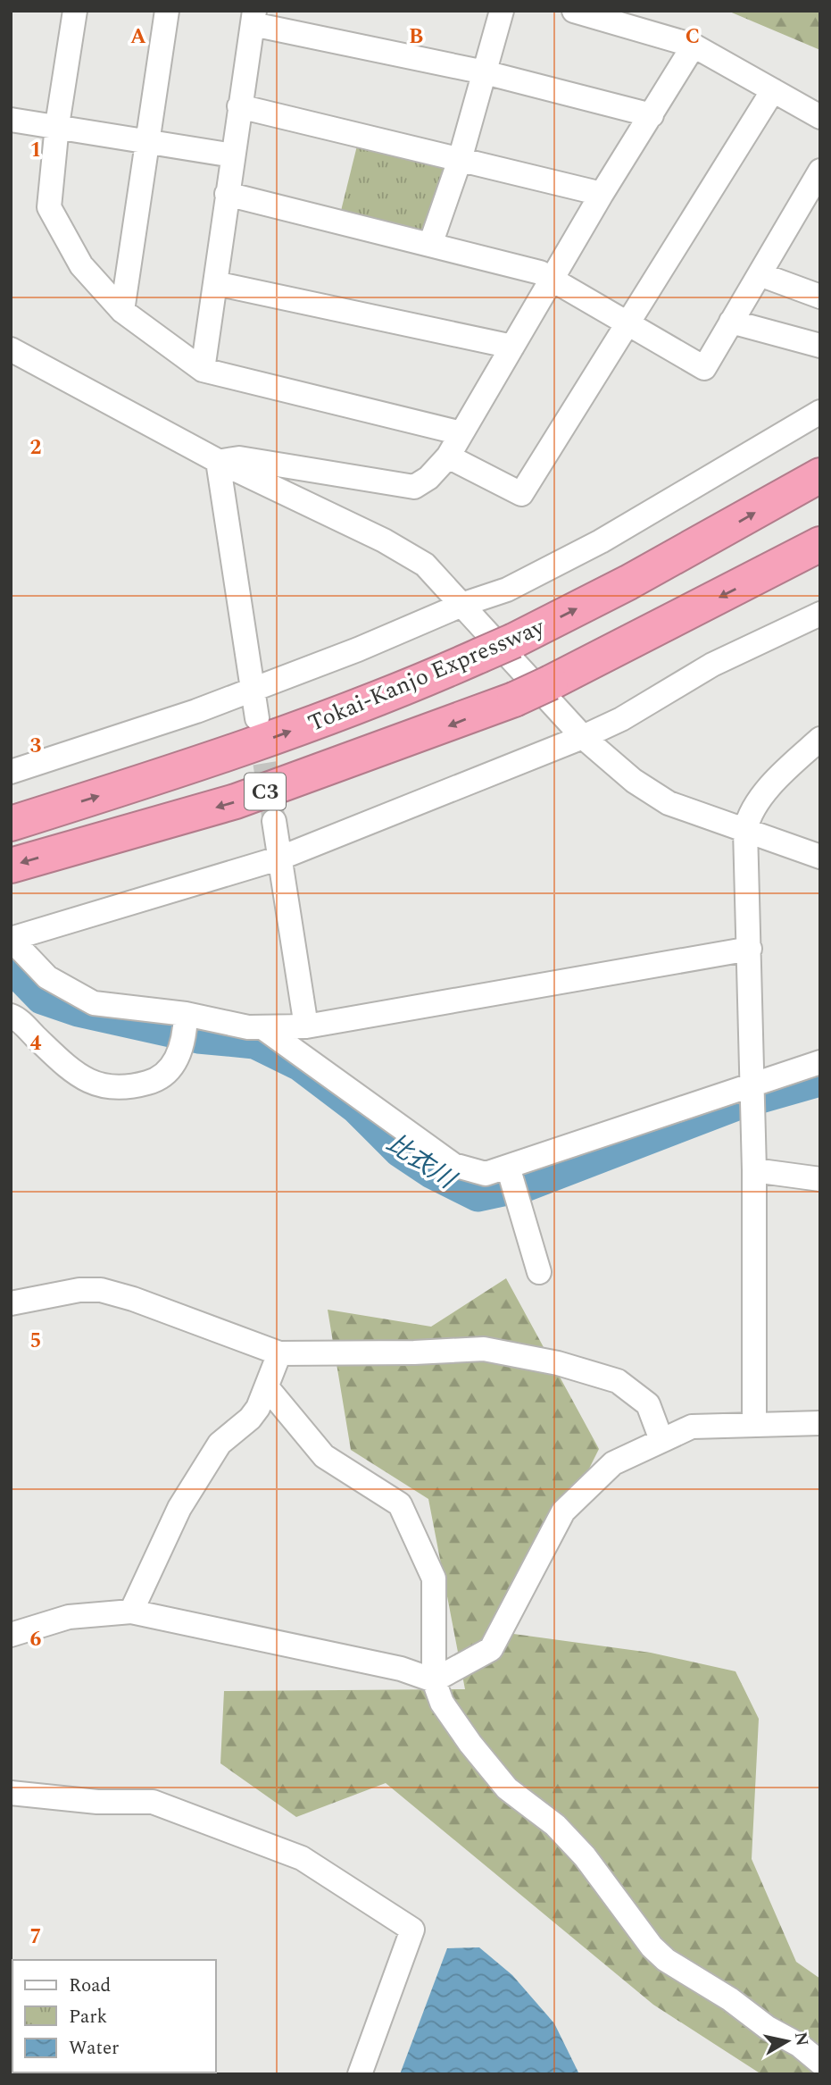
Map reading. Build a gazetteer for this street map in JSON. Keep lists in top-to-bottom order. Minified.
{"streets":{"highway":["Tokai-Kanjo Expressway","C3"]},"water":["比衣川"],"legend":["Road","Park","Water"],"north":"right","grid":{"columns":["A","B","C"],"rows":["1","2","3","4","5","6","7"]}}
